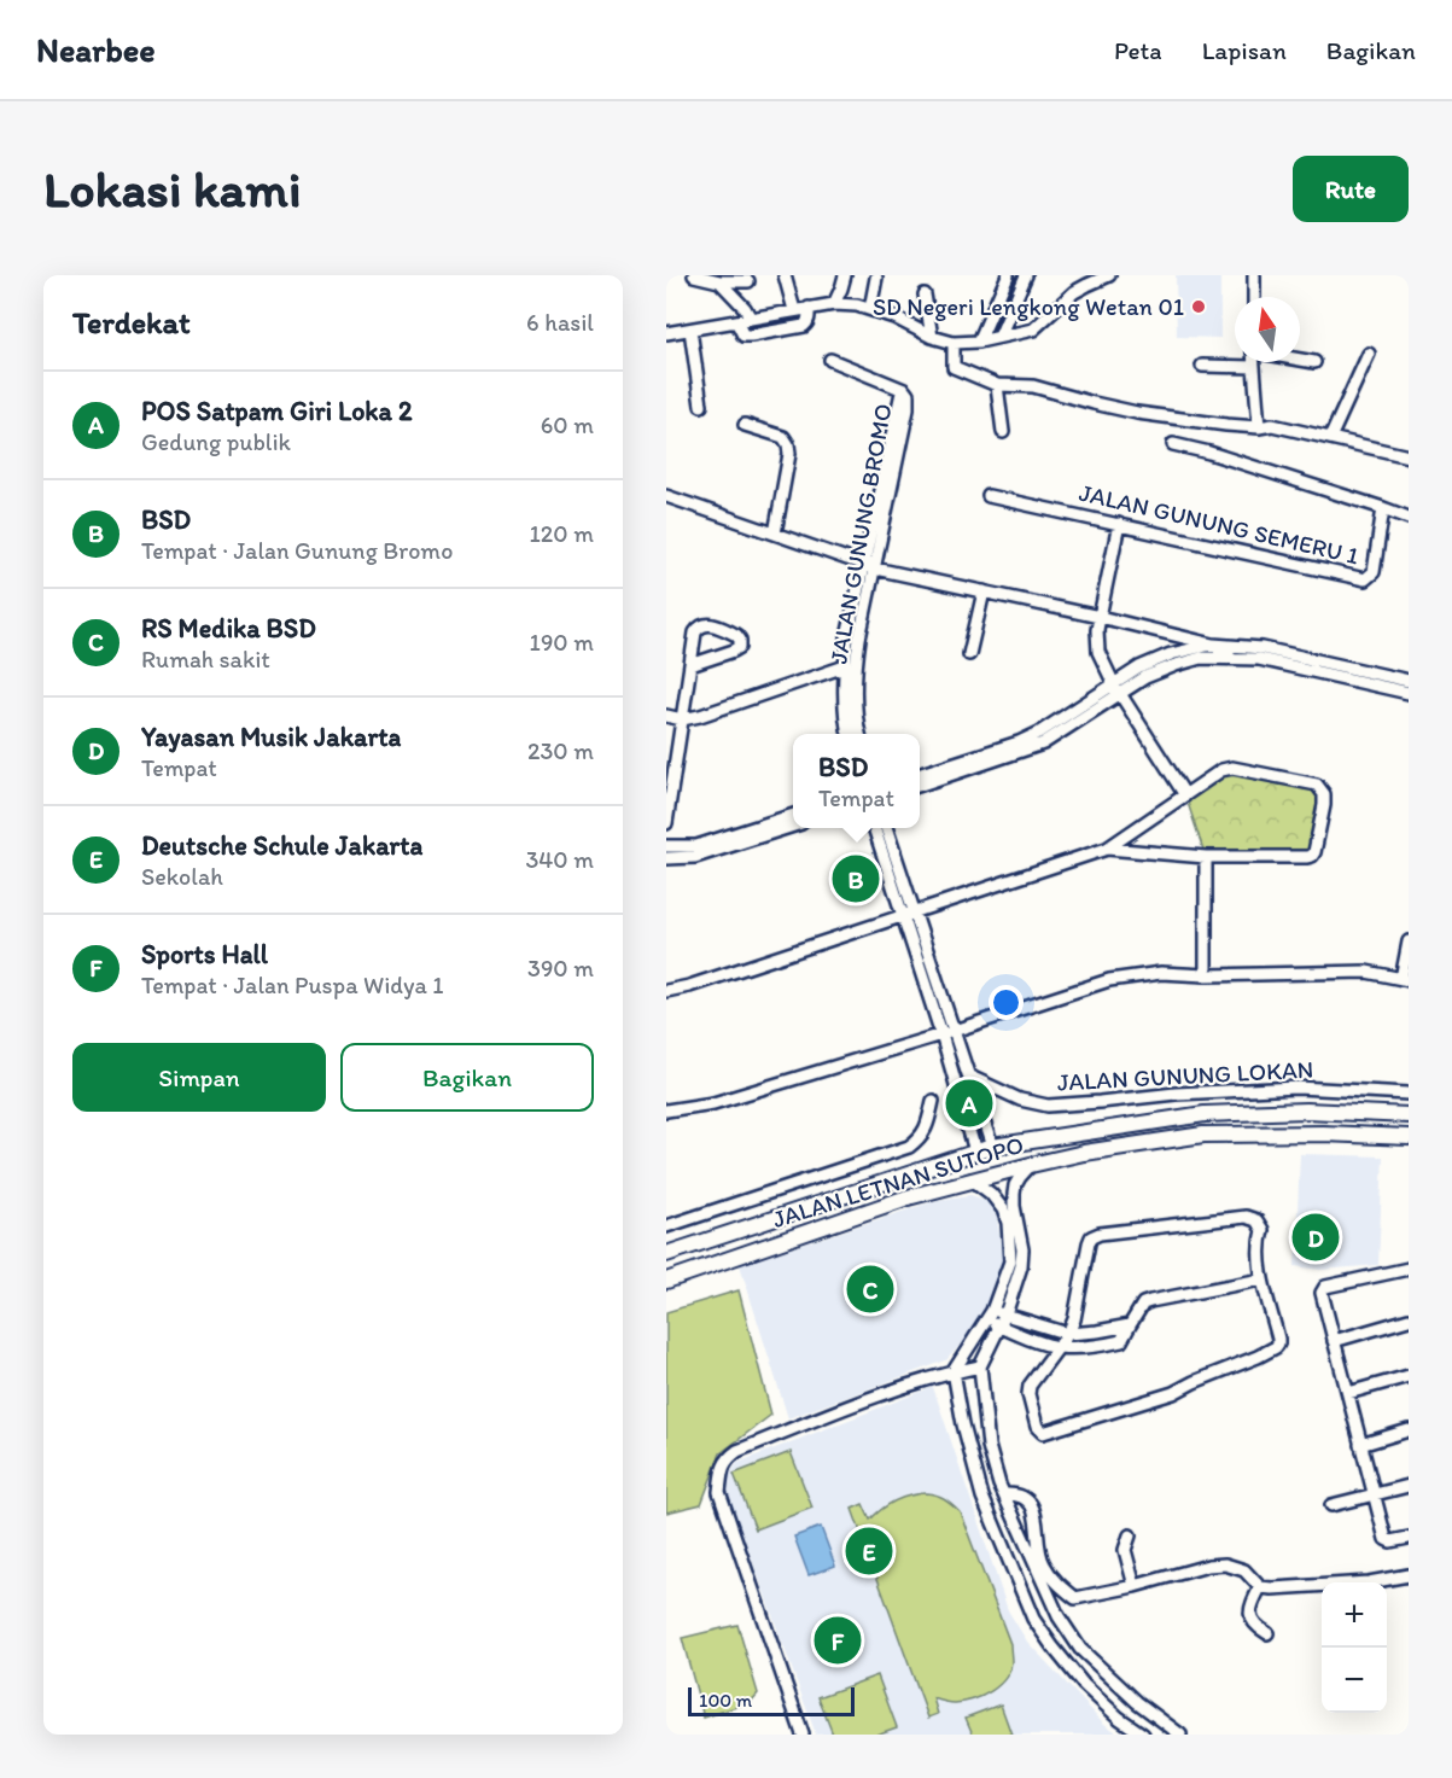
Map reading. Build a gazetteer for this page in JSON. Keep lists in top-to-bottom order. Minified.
{"streets":{"main road":["JALAN LETNAN SUTOPO"],"street":["JALAN GUNUNG SEMERU 1","JALAN GUNUNG BROMO","JALAN GUNUNG LOKAN"]},"places":["SD Negeri Lengkong Wetan 01"],"scale_bar":"100 m","north":"top","page":{"header":"Nearbee","nav":["Peta","Lapisan","Bagikan"],"buttons":["Rute",["Simpan","Bagikan"]],"title":"Lokasi kami","heading":["Terdekat","6 hasil"],"list":[{"mark":"A","name":"POS Satpam Giri Loka 2","note":"Gedung publik","value":"60 m"},{"mark":"B","name":"BSD","note":"Tempat · Jalan Gunung Bromo","value":"120 m"},{"mark":"C","name":"RS Medika BSD","note":"Rumah sakit","value":"190 m"},{"mark":"D","name":"Yayasan Musik Jakarta","note":"Tempat","value":"230 m"},{"mark":"E","name":"Deutsche Schule Jakarta","note":"Sekolah","value":"340 m"},{"mark":"F","name":"Sports Hall","note":"Tempat · Jalan Puspa Widya 1","value":"390 m"}],"popup":["BSD","Tempat"],"pins":["B","A","D","C","E","F"],"map_buttons":["+","−"],"scale":"100 m"}}
